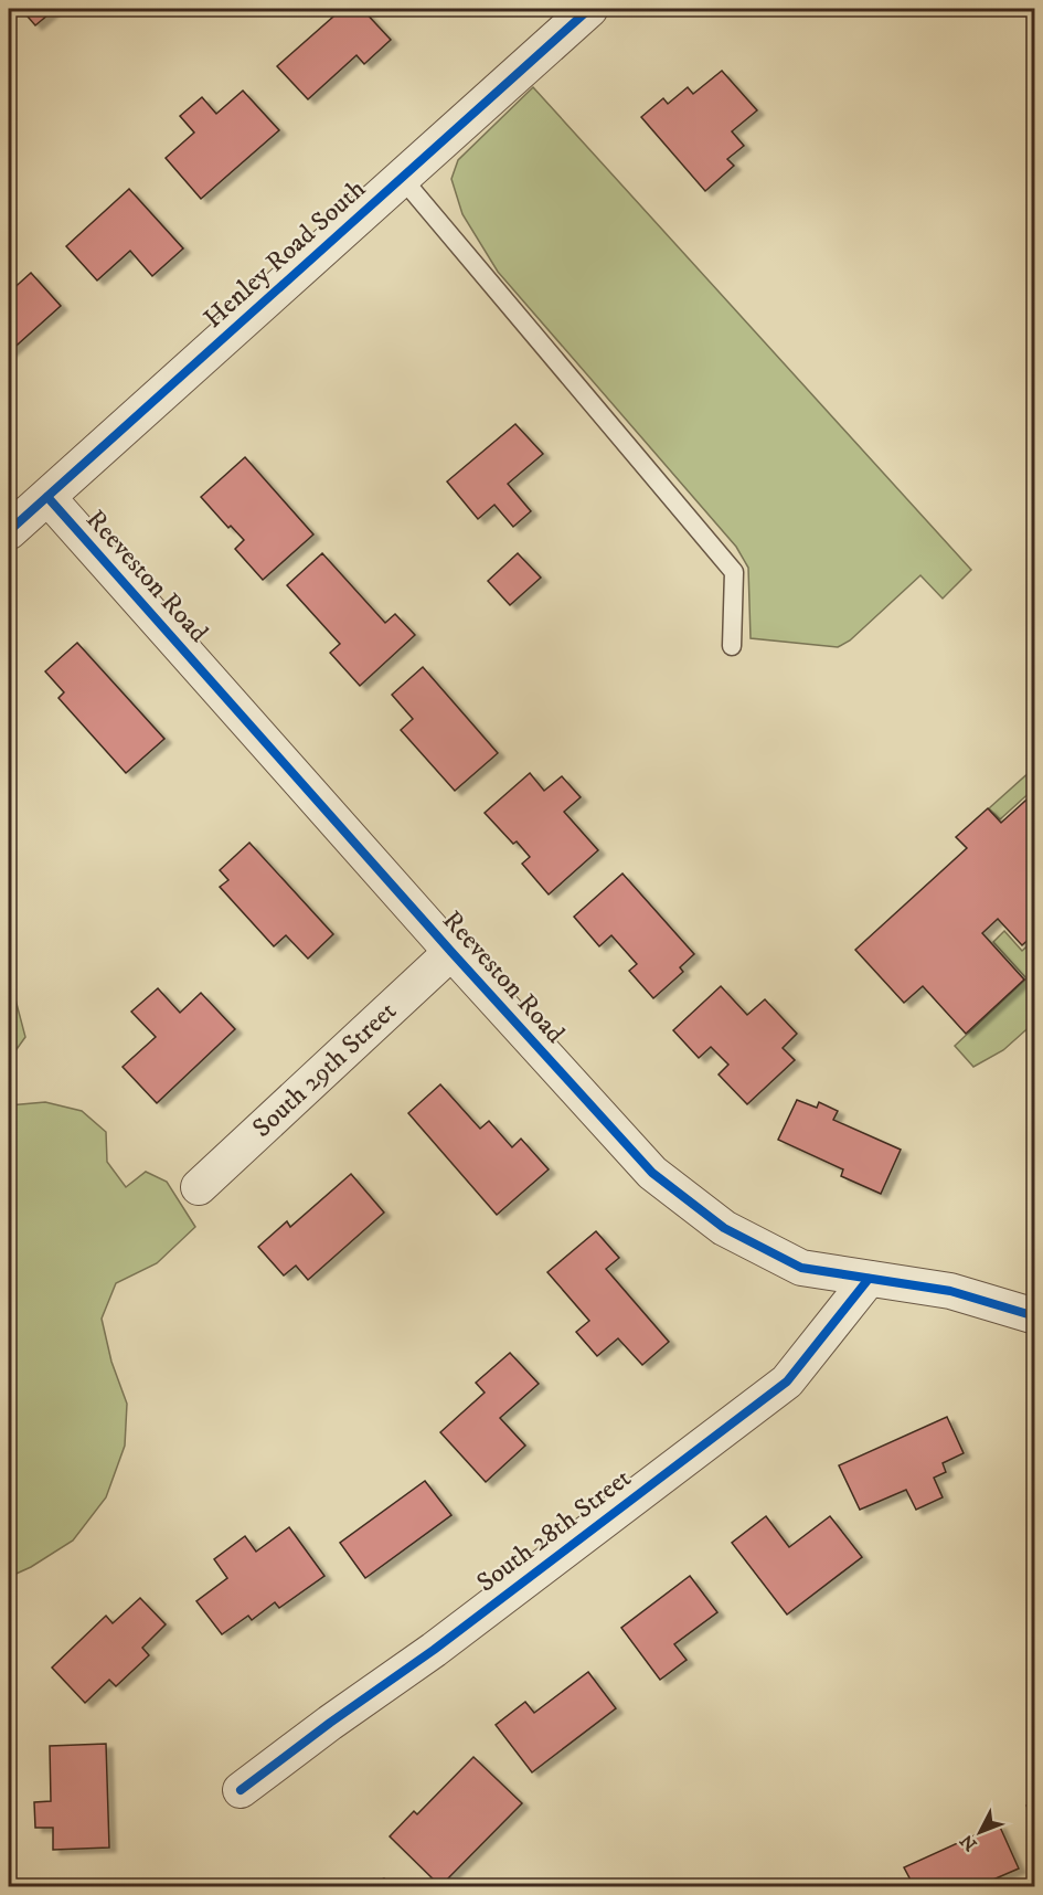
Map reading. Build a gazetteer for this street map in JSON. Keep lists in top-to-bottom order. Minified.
{"streets":{"street":["Henley Road South","Reeveston Road","South 29th Street","South 28th Street"]},"crossings":[["Henley Road South","Reeveston Road"],["Reeveston Road","South 29th Street"],["Reeveston Road","South 28th Street"]],"north":"bottom left"}
